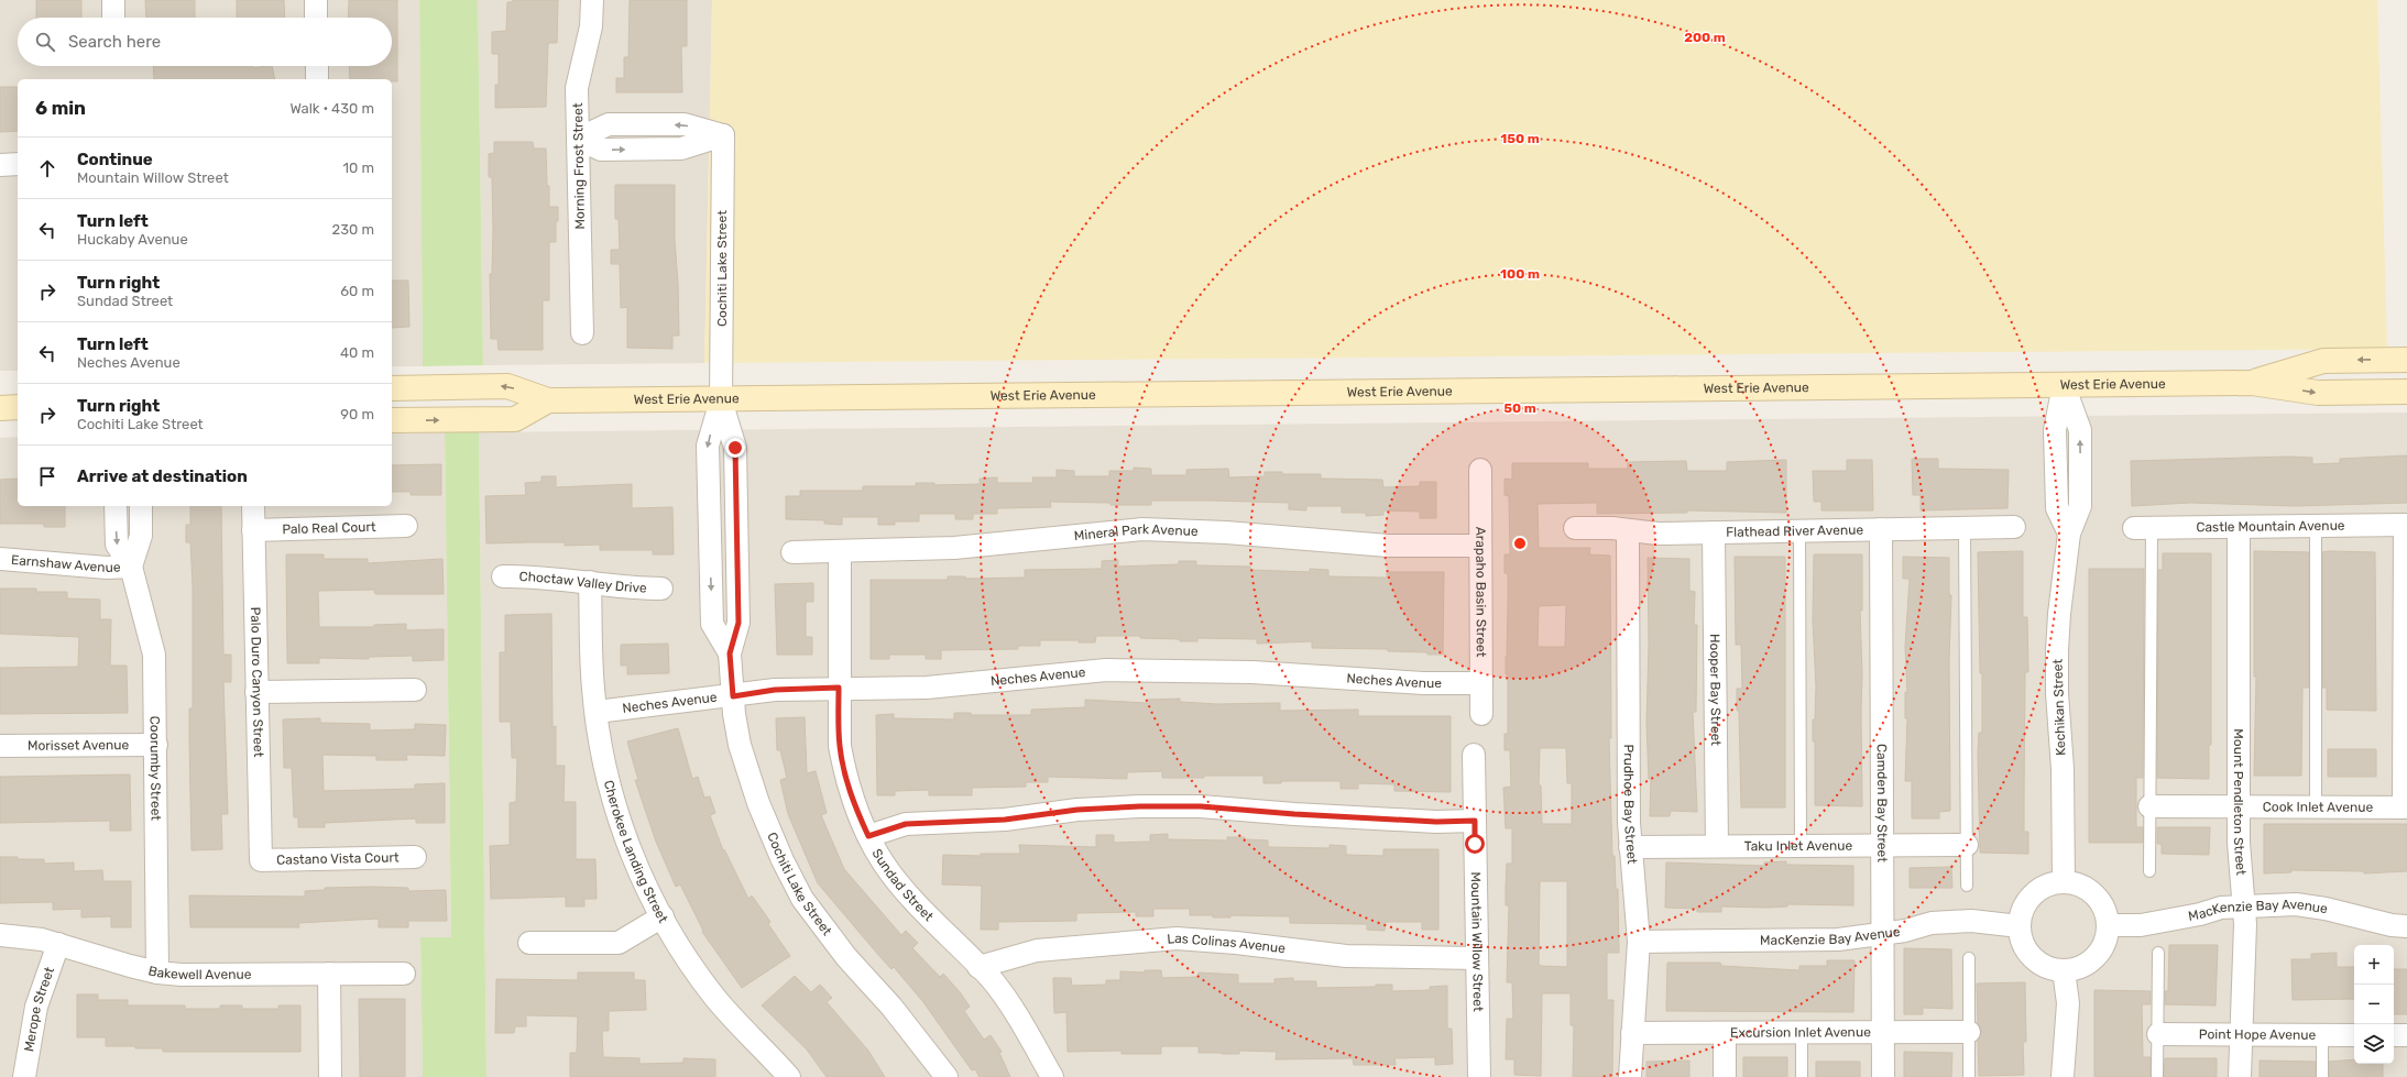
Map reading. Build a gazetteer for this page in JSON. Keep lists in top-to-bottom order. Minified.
{"streets":{"street":["Morning Frost Street","Cochiti Lake Street","West Erie Avenue","Castle Mountain Avenue","Palo Real Court","Flathead River Avenue","Mineral Park Avenue","Earnshaw Avenue","Choctaw Valley Drive","Arapaho Basin Street","Neches Avenue","Palo Duro Canyon Street","Hooper Bay Street","Kechikan Street","Morisset Avenue","Coorumby Street","Mount Pendleton Street","Camden Bay Street","Prudhoe Bay Street","Cook Inlet Avenue","Taku Inlet Avenue","Cherokee Landing Street","Castano Vista Court","Sundad Street","MacKenzie Bay Avenue","Mountain Willow Street","Las Colinas Avenue","Bakewell Avenue","Merope Street","Excursion Inlet Avenue","Point Hope Avenue"]},"crossings":[["Morning Frost Street","Cochiti Lake Street"],["Cochiti Lake Street","West Erie Avenue"],["Cochiti Lake Street","Neches Avenue"],["West Erie Avenue","Kechikan Street"],["Castle Mountain Avenue","Mount Pendleton Street"],["Palo Real Court","Palo Duro Canyon Street"],["Flathead River Avenue","Hooper Bay Street"],["Flathead River Avenue","Camden Bay Street"],["Flathead River Avenue","Prudhoe Bay Street"],["Mineral Park Avenue","Arapaho Basin Street"],["Mineral Park Avenue","Sundad Street"],["Earnshaw Avenue","Coorumby Street"],["Choctaw Valley Drive","Cherokee Landing Street"],["Arapaho Basin Street","Neches Avenue"],["Neches Avenue","Cherokee Landing Street"],["Neches Avenue","Sundad Street"],["Palo Duro Canyon Street","Castano Vista Court"],["Hooper Bay Street","Taku Inlet Avenue"],["Kechikan Street","MacKenzie Bay Avenue"],["Morisset Avenue","Coorumby Street"],["Coorumby Street","Bakewell Avenue"],["Mount Pendleton Street","Cook Inlet Avenue"],["Mount Pendleton Street","MacKenzie Bay Avenue"],["Mount Pendleton Street","Point Hope Avenue"],["Camden Bay Street","Taku Inlet Avenue"],["Camden Bay Street","MacKenzie Bay Avenue"],["Camden Bay Street","Excursion Inlet Avenue"],["Prudhoe Bay Street","Taku Inlet Avenue"],["Prudhoe Bay Street","MacKenzie Bay Avenue"],["Prudhoe Bay Street","Excursion Inlet Avenue"],["Sundad Street","Las Colinas Avenue"],["Mountain Willow Street","Las Colinas Avenue"],["Bakewell Avenue","Merope Street"]],"page":{"search":"Search here","heading":["6 min","Walk · 430 m"],"list":[["Continue","Mountain Willow Street","10 m"],["Turn left","Huckaby Avenue","230 m"],["Turn right","Sundad Street","60 m"],["Turn left","Neches Avenue","40 m"],["Turn right","Cochiti Lake Street","90 m"],"Arrive at destination"],"map_buttons":["+","−"]},"rings":["200 m","150 m","100 m","50 m"]}
